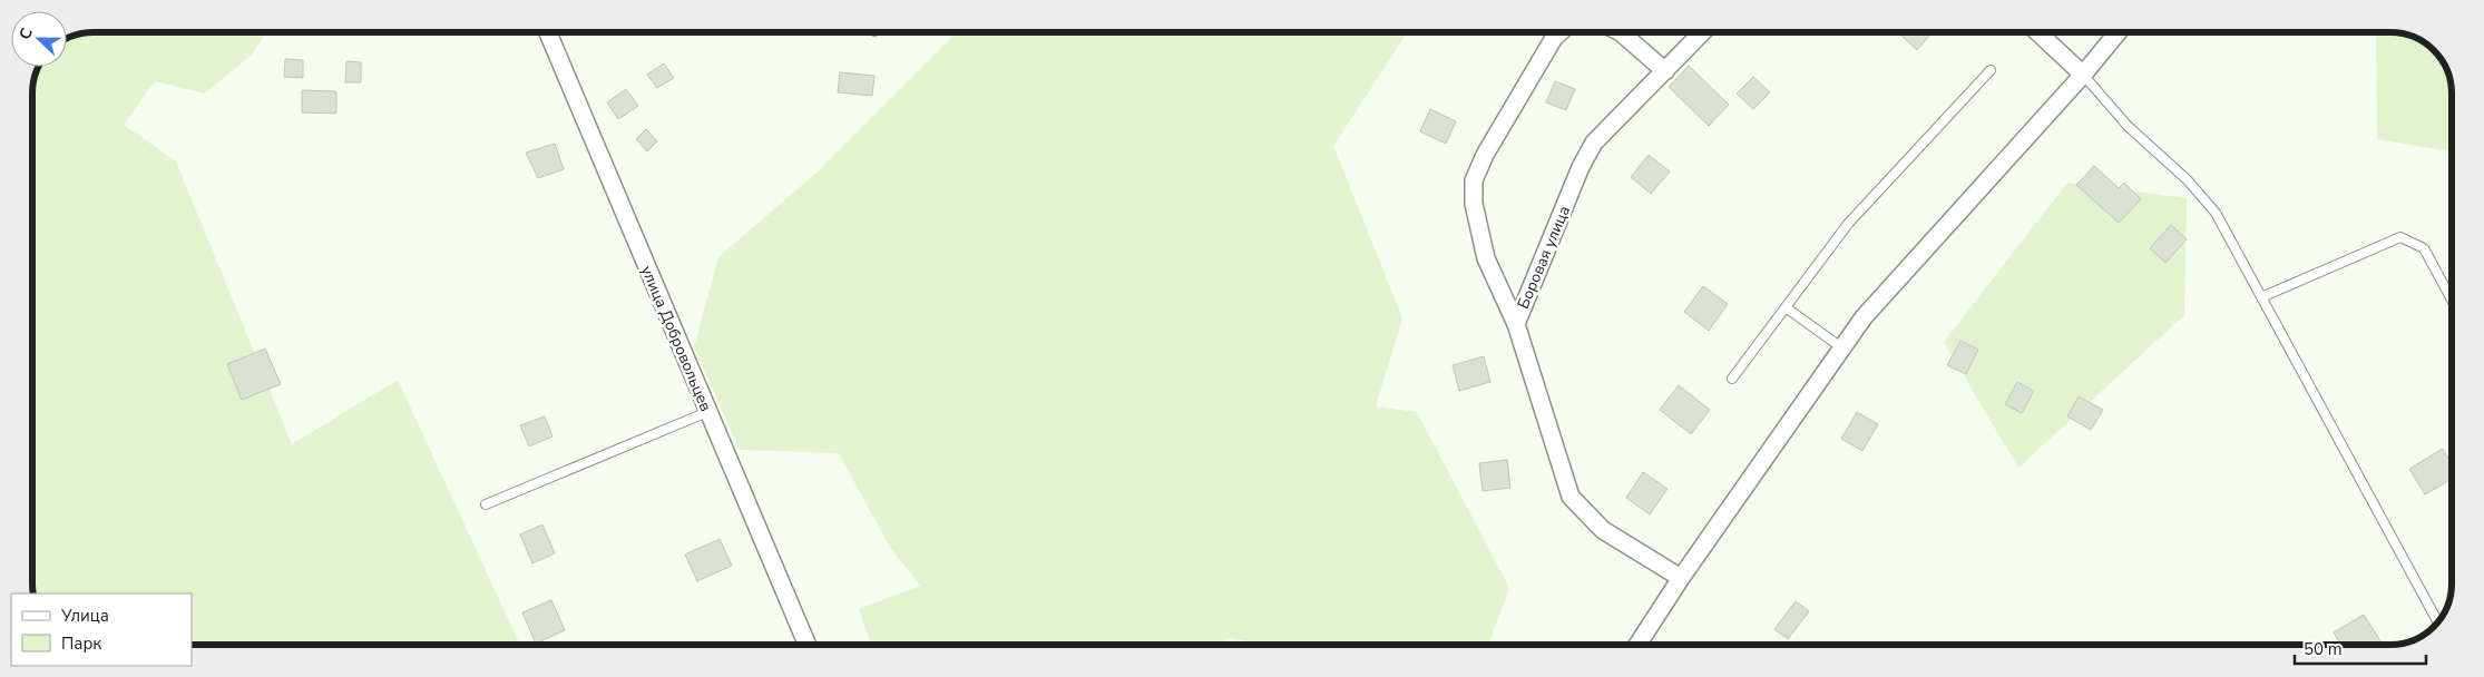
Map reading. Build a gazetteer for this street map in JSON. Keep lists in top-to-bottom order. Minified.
{"streets":{"street":["Боровая улица","улица Добровольцев"]},"legend":["Улица","Парк"],"scale_bar":"50 m","north":"left"}
